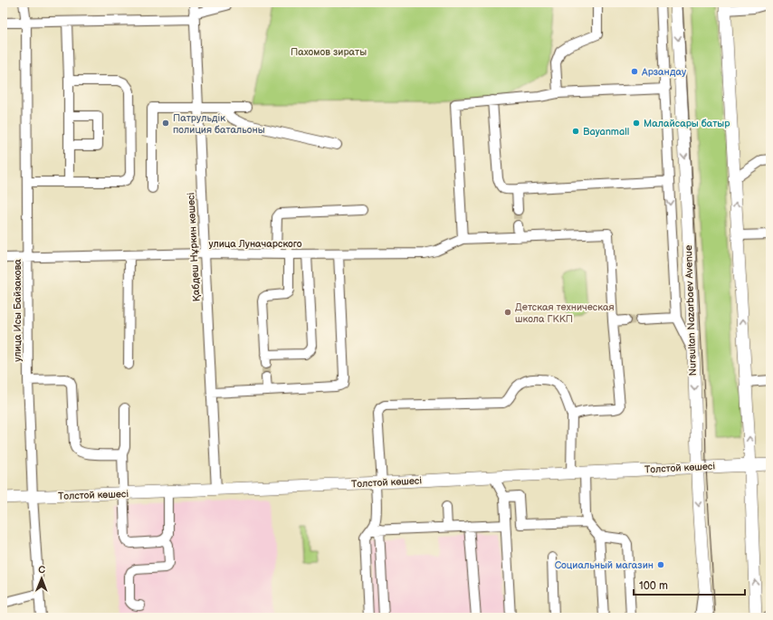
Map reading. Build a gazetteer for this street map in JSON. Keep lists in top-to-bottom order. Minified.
{"streets":{"main road":["Nursultan Nazarbaev Avenue","Толстой көшесі"],"street":["улица Луначарского","Қабдеш Нұркин көшесі","улица Исы Байзакова"]},"crossings":[["улица Луначарского","Қабдеш Нұркин көшесі"],["улица Луначарского","улица Исы Байзакова"],["Қабдеш Нұркин көшесі","Толстой көшесі"],["улица Исы Байзакова","Толстой көшесі"],["Nursultan Nazarbaev Avenue","Толстой көшесі"]],"parks":["Пахомов зираты"],"places":["Арзандау","Патрульдік полиция батальоны","Малайсары батыр","Bayanmall","Детская техническая школа ГККП","Социальный магазин"],"scale_bar":"100 m","north":"top"}
